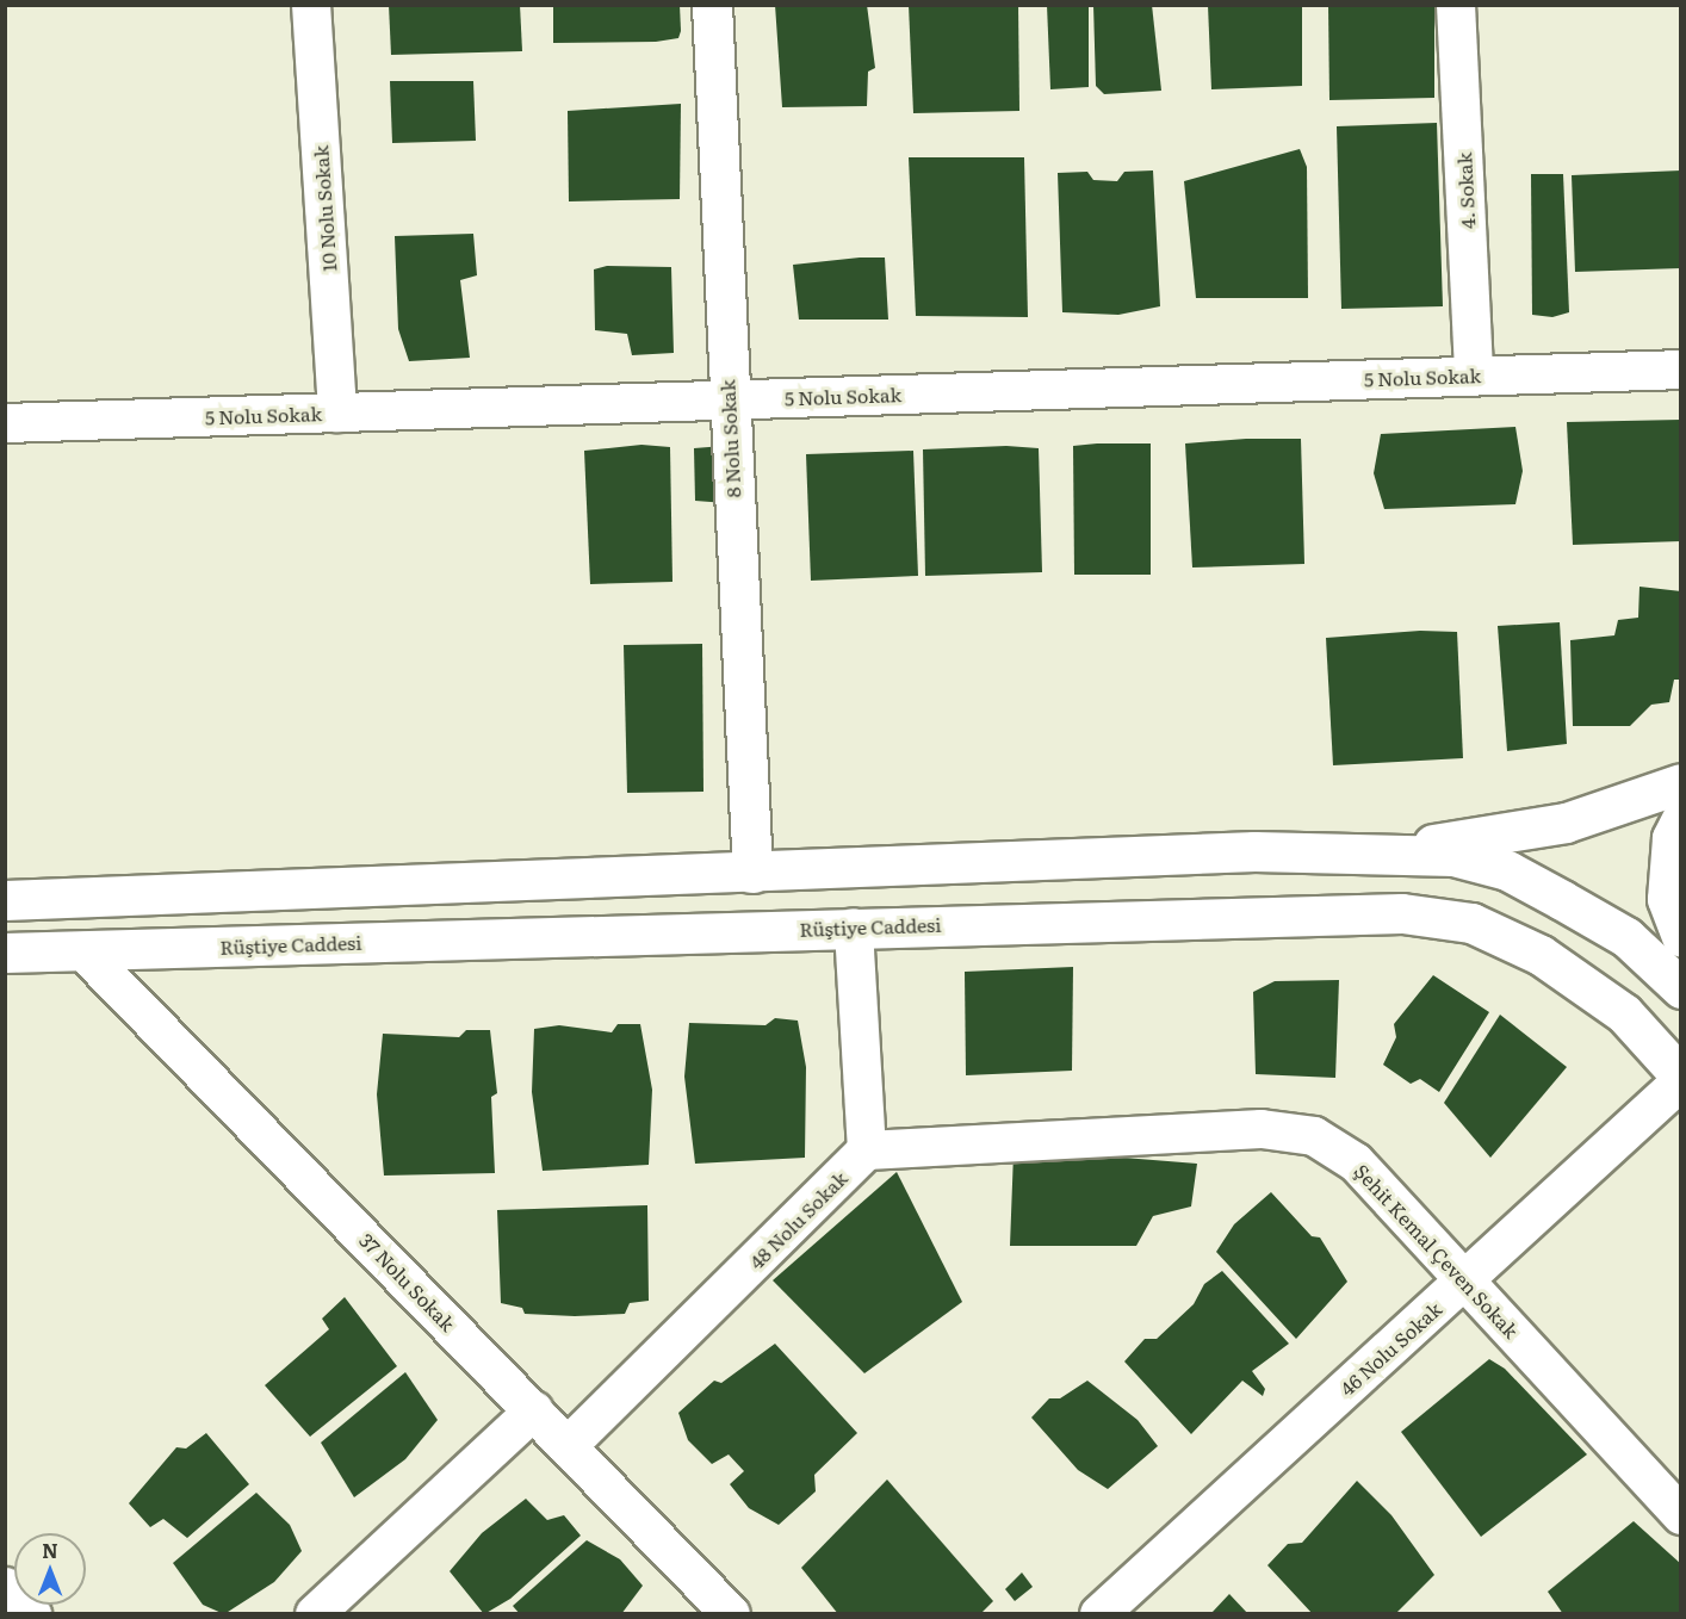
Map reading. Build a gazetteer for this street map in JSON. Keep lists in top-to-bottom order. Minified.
{"streets":{"street":["4. Sokak","10 Nolu Sokak","5 Nolu Sokak","8 Nolu Sokak","Rüştiye Caddesi","48 Nolu Sokak","Şehit Kemal Çeven Sokak","37 Nolu Sokak","46 Nolu Sokak"]},"crossings":[["4. Sokak","5 Nolu Sokak"],["10 Nolu Sokak","5 Nolu Sokak"],["5 Nolu Sokak","8 Nolu Sokak"],["Rüştiye Caddesi","37 Nolu Sokak"],["48 Nolu Sokak","Şehit Kemal Çeven Sokak"],["48 Nolu Sokak","37 Nolu Sokak"],["Şehit Kemal Çeven Sokak","46 Nolu Sokak"]],"north":"top"}
